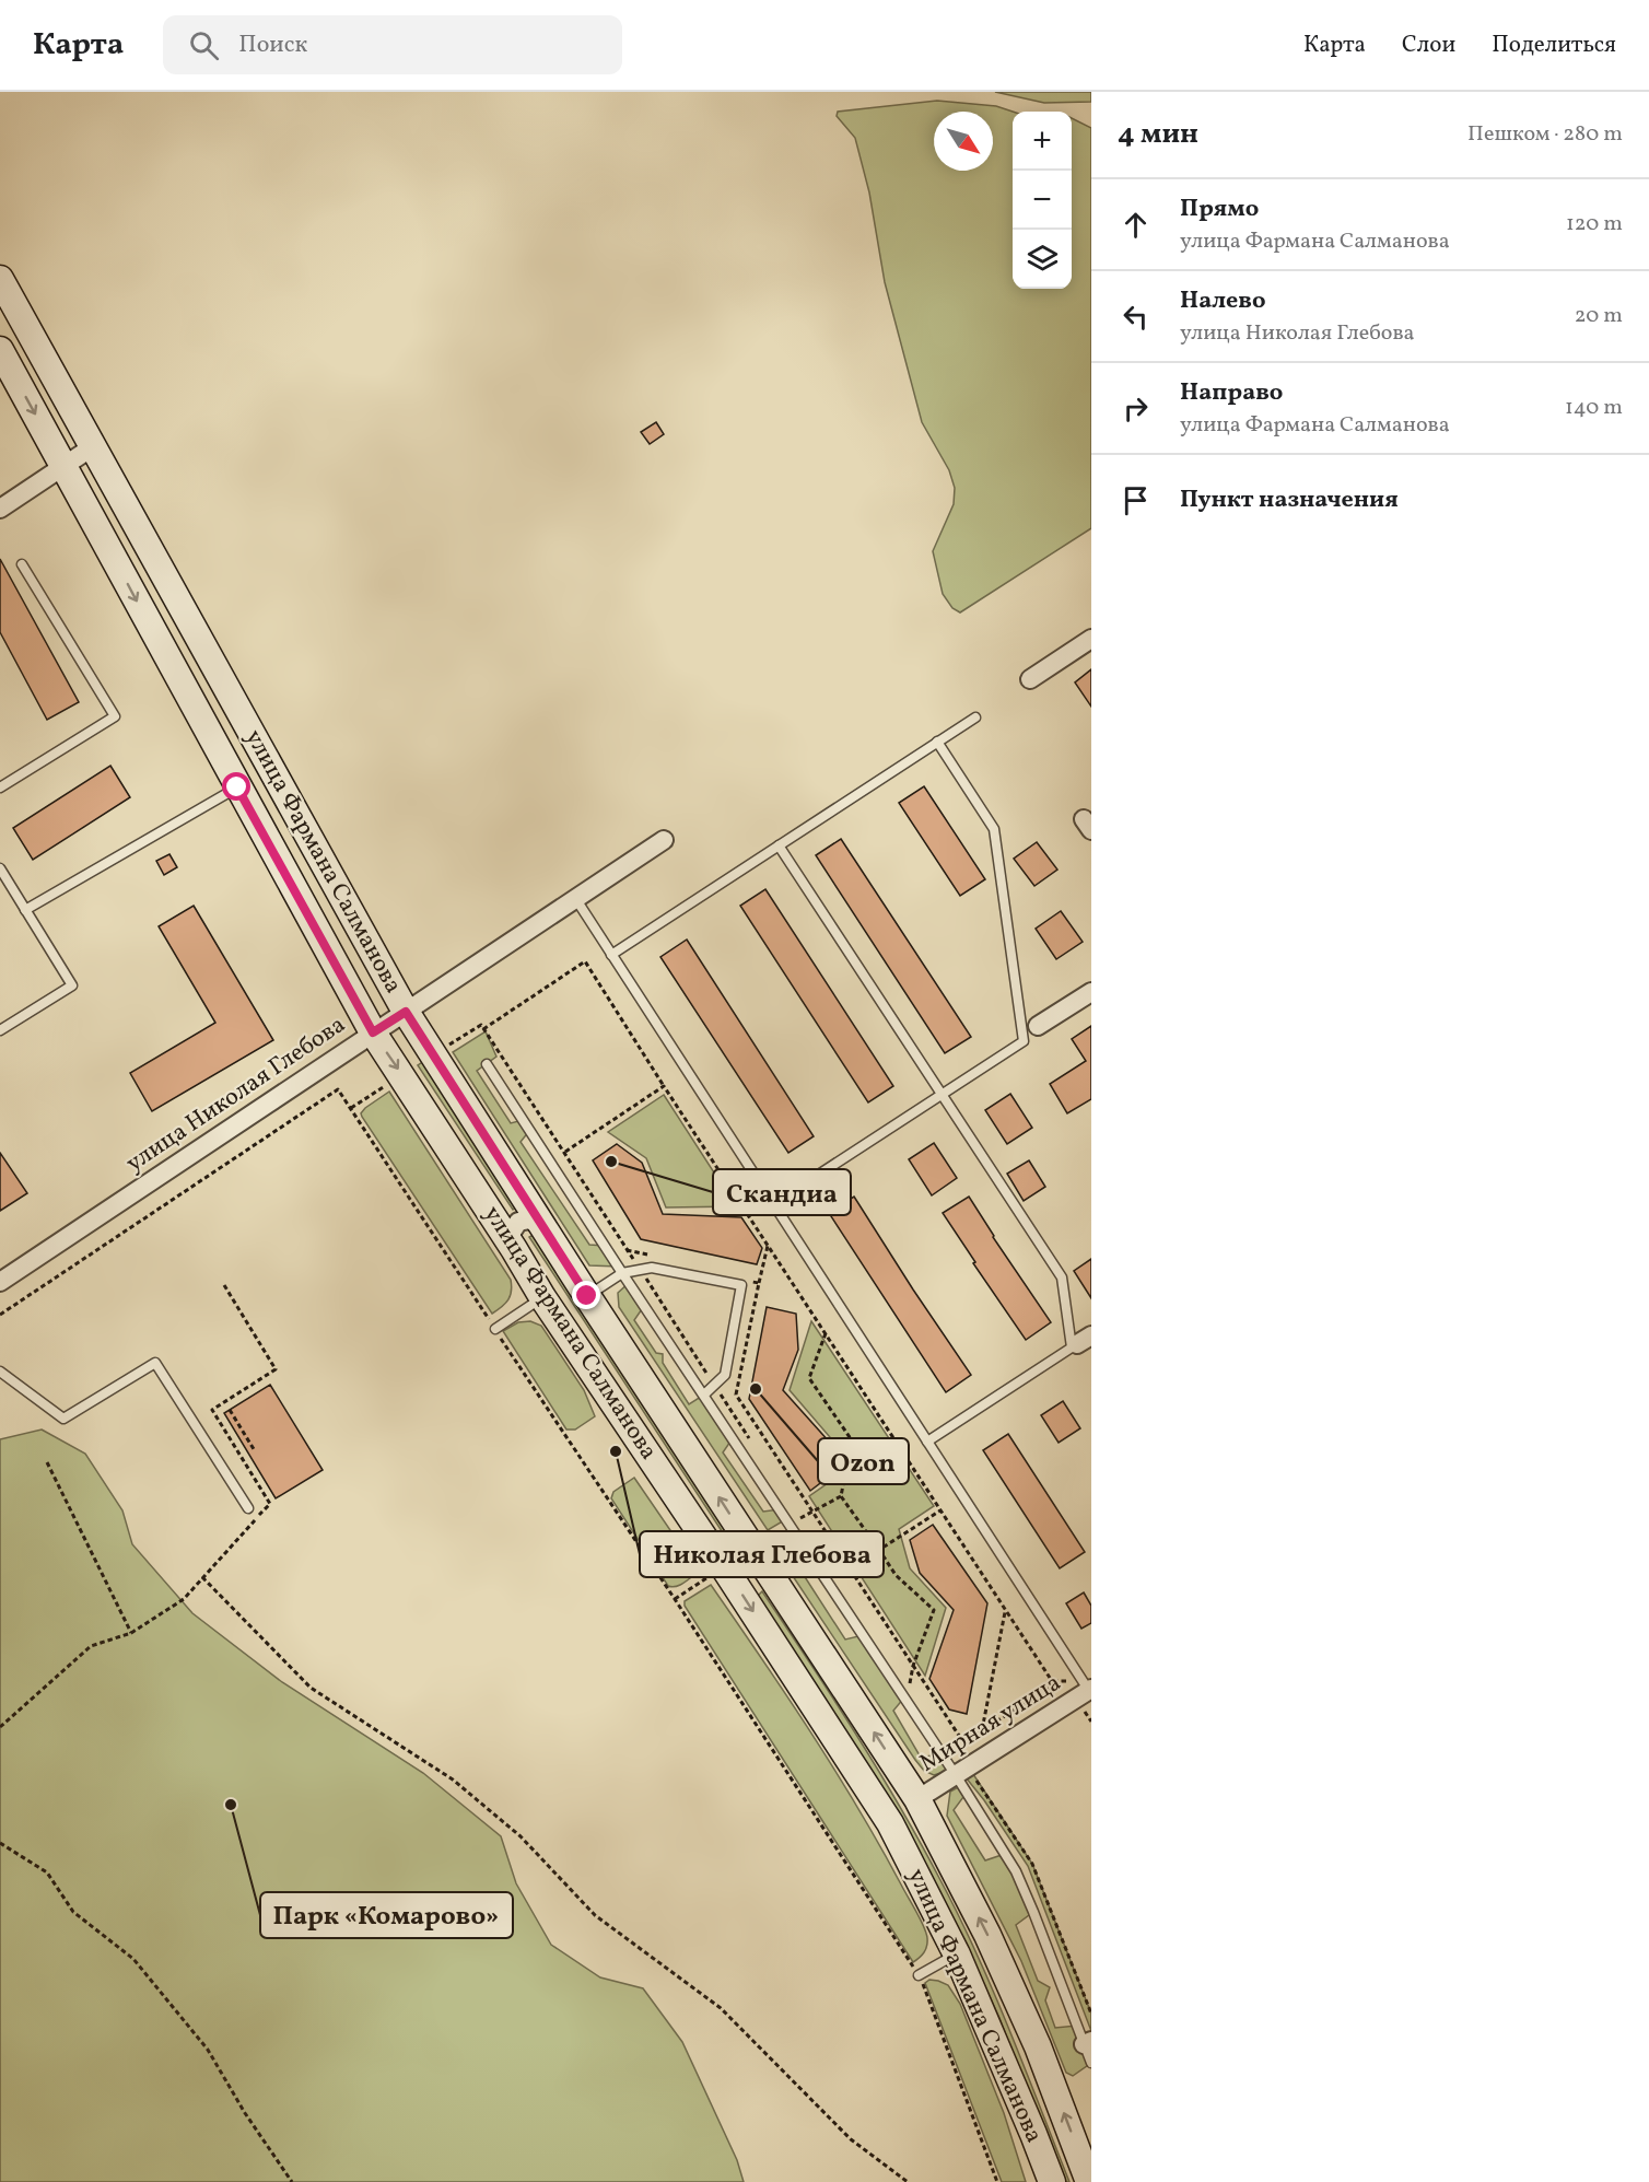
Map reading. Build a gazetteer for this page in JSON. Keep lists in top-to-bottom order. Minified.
{"streets":{"street":["улица Фармана Салманова","улица Николая Глебова","Мирная улица"]},"crossings":[["улица Фармана Салманова","улица Николая Глебова"],["улица Фармана Салманова","Мирная улица"]],"places":["Скандиа","Ozon","Николая Глебова","Парк «Комарово»"],"north":"bottom right","page":{"header":"Карта","search":"Поиск","nav":["Карта","Слои","Поделиться"],"heading":["4 мин","Пешком · 280 m"],"map_buttons":["+","−"],"list":[["Прямо","улица Фармана Салманова","120 m"],["Налево","улица Николая Глебова","20 m"],["Направо","улица Фармана Салманова","140 m"],"Пункт назначения"]}}
